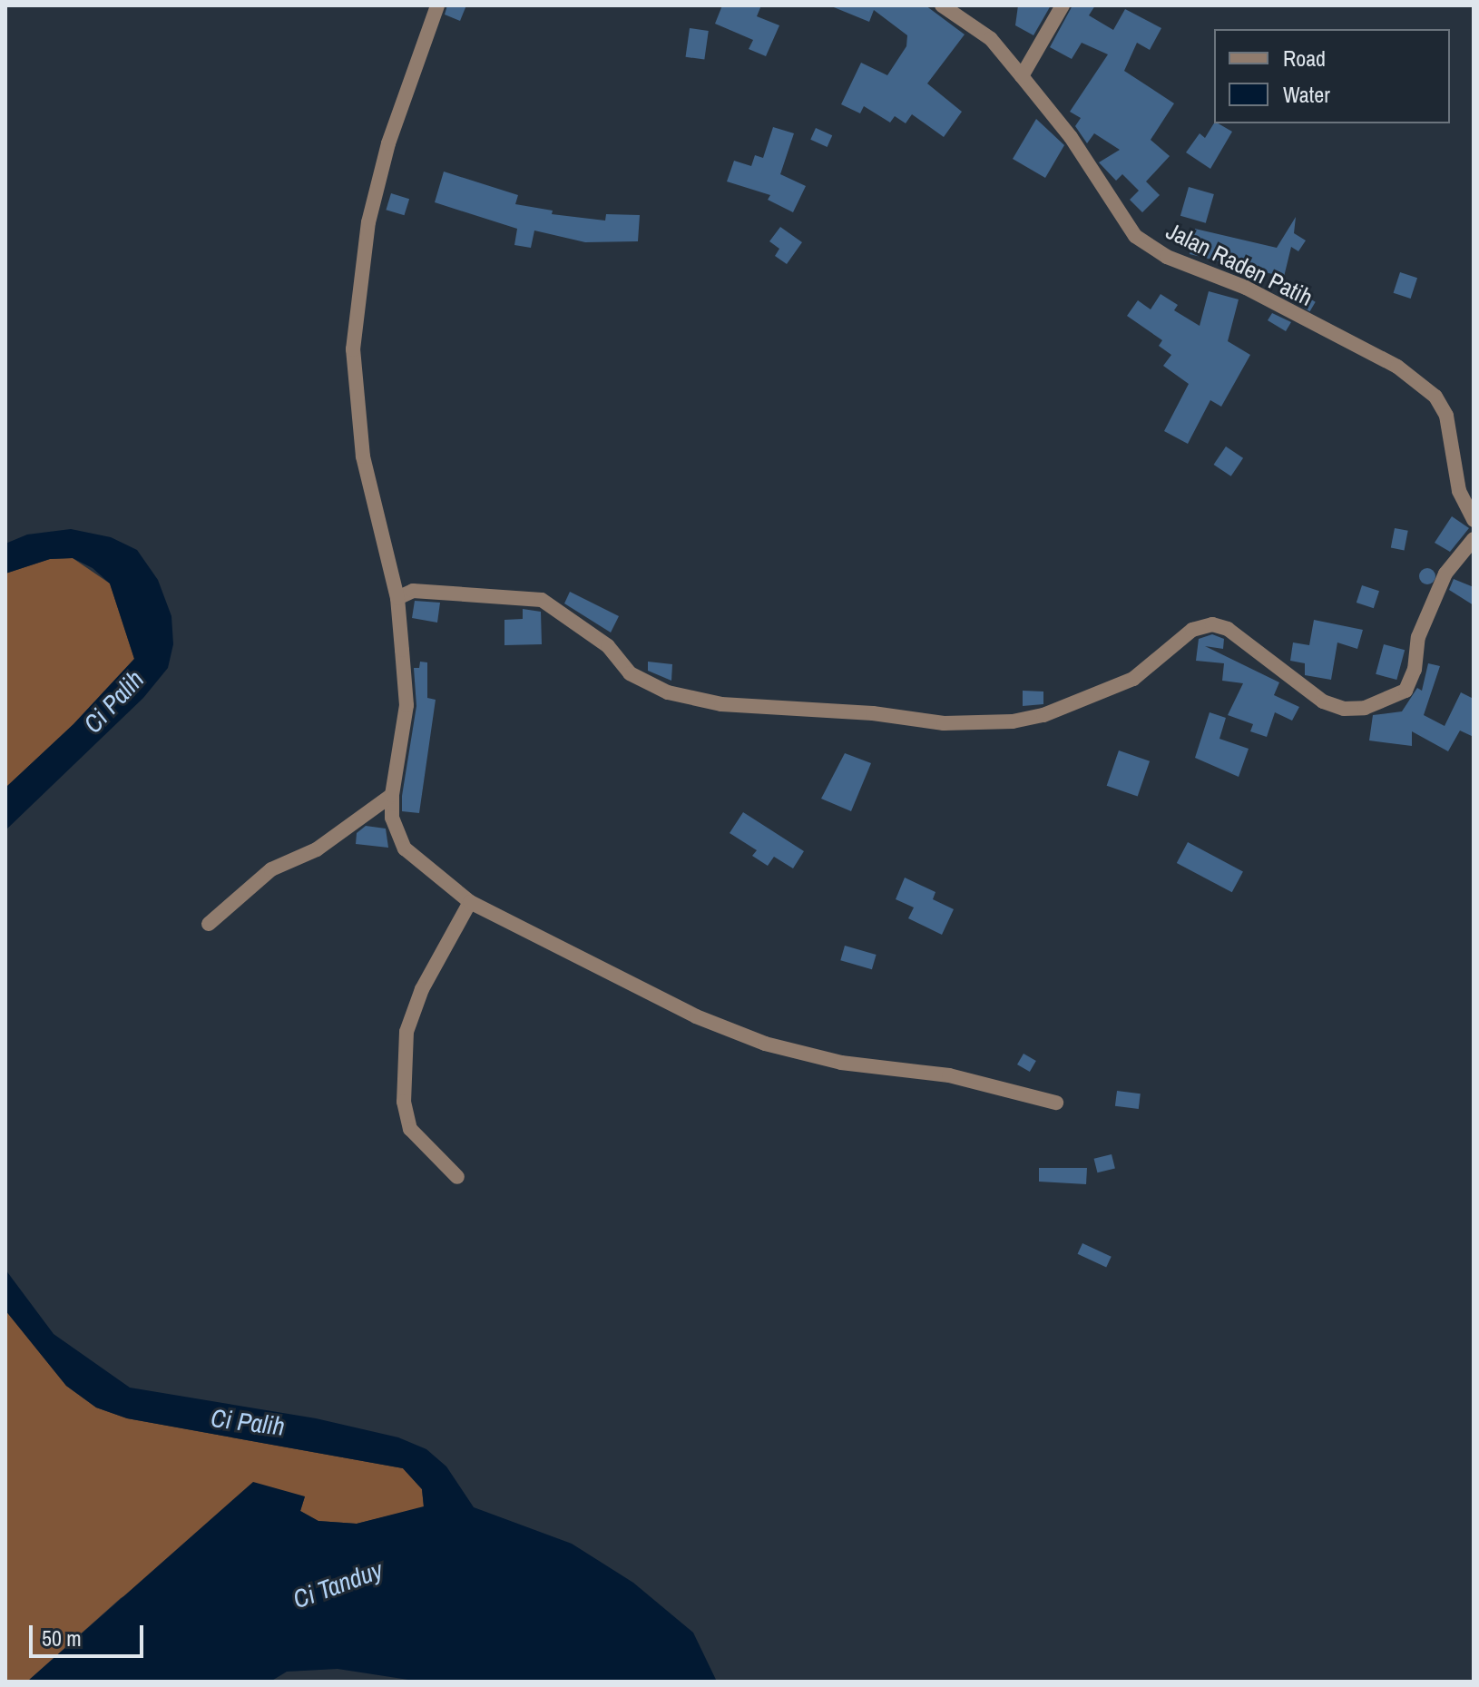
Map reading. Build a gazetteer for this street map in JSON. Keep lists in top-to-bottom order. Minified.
{"streets":{"street":["Jalan Raden Patih"]},"water":["Ci Palih","Ci Tanduy"],"legend":["Road","Water"],"scale_bar":"50 m"}
